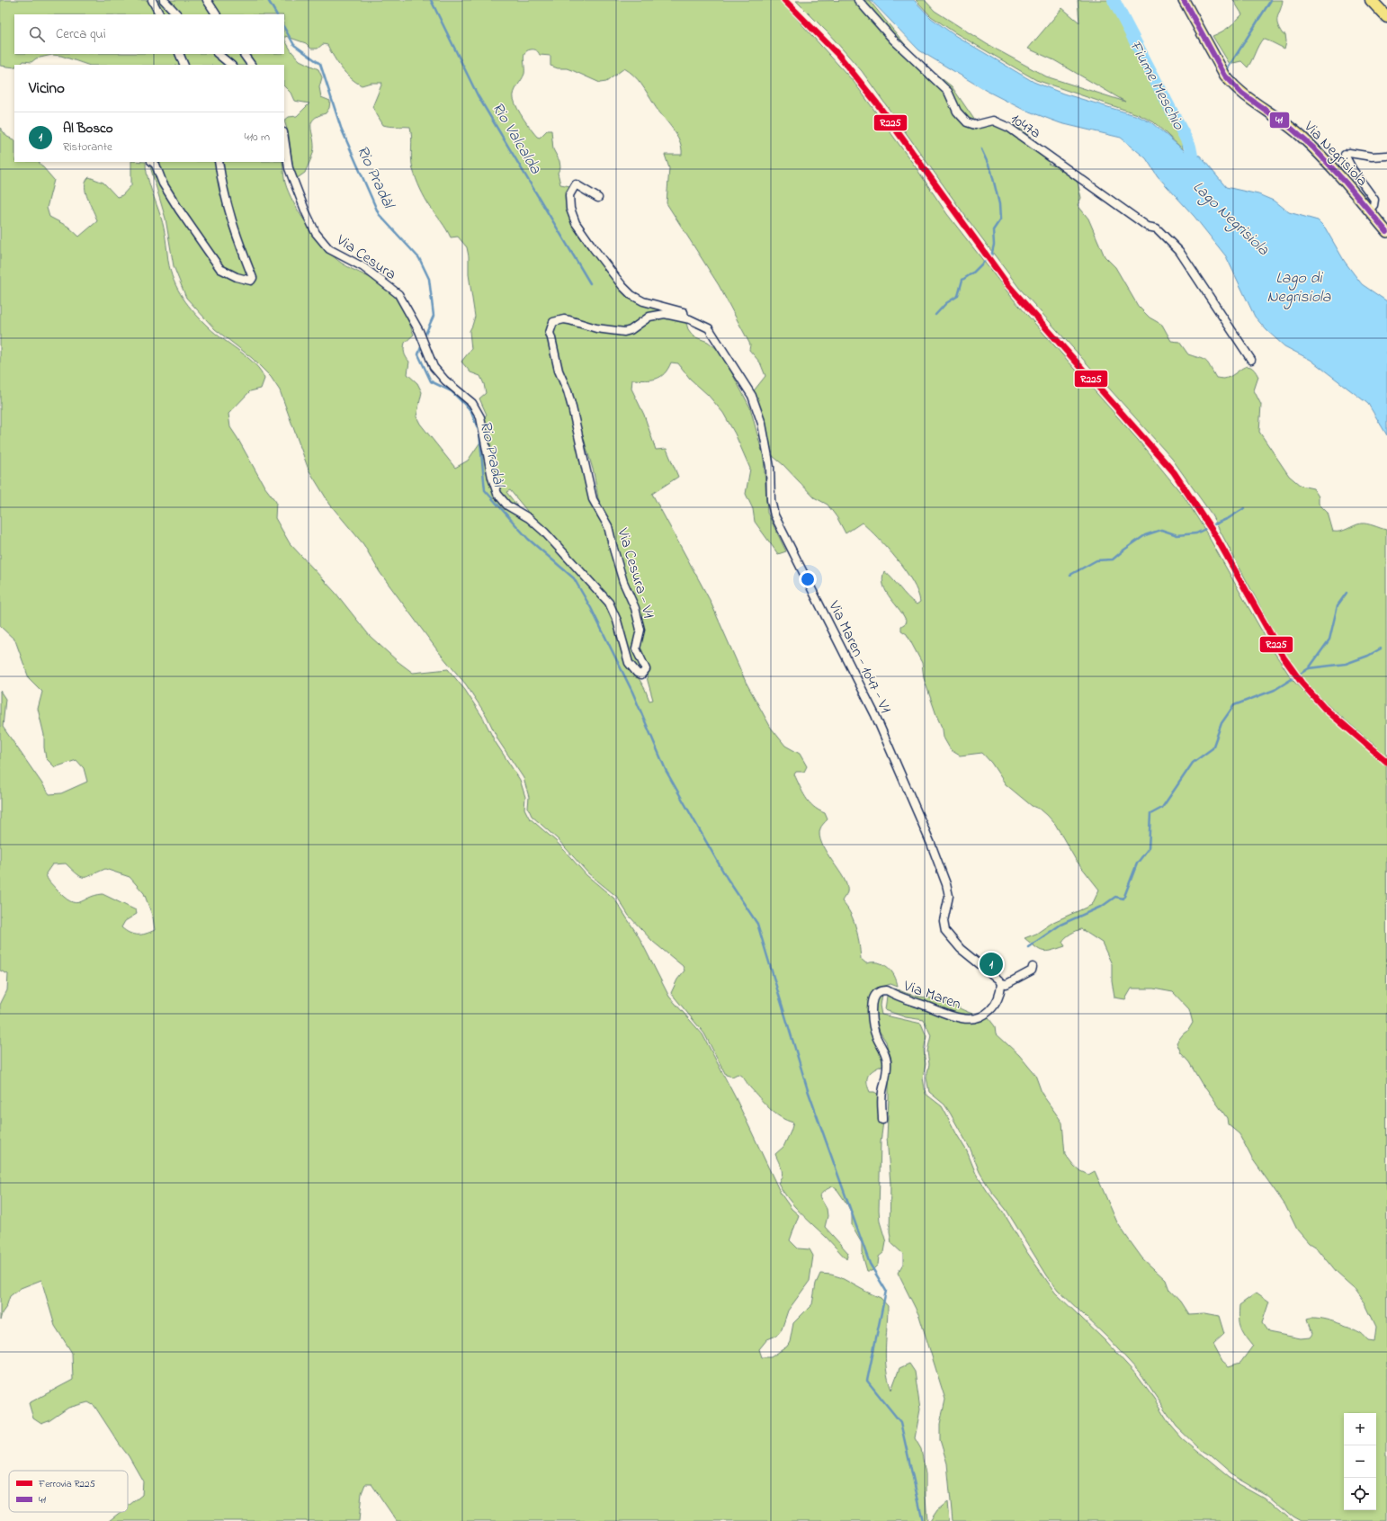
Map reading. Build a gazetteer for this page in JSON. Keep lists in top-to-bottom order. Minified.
{"streets":{"main road":["Via Negrisiola"],"street":["1047a","Via Cesura","Via Cesura - V1","Via Maren - 1047 - V1","Via Maren"]},"crossings":[["Via Cesura","Via Cesura - V1"],["Via Cesura - V1","Via Maren - 1047 - V1"],["Via Maren - 1047 - V1","Via Maren"]],"water":["Fiume Meschio","Rio Valcalda","Rio Pradàl","Lago Negrisiola","Lago di Negrisiola"],"lines":["rail line R225","transit line 41"],"legend":["Ferrovia R225","41"],"page":{"search":"Cerca qui","heading":"Vicino","list":[{"mark":"1","name":"Al Bosco","note":"Ristorante","value":"410 m"}],"pins":"1","map_buttons":["+","−"]}}
